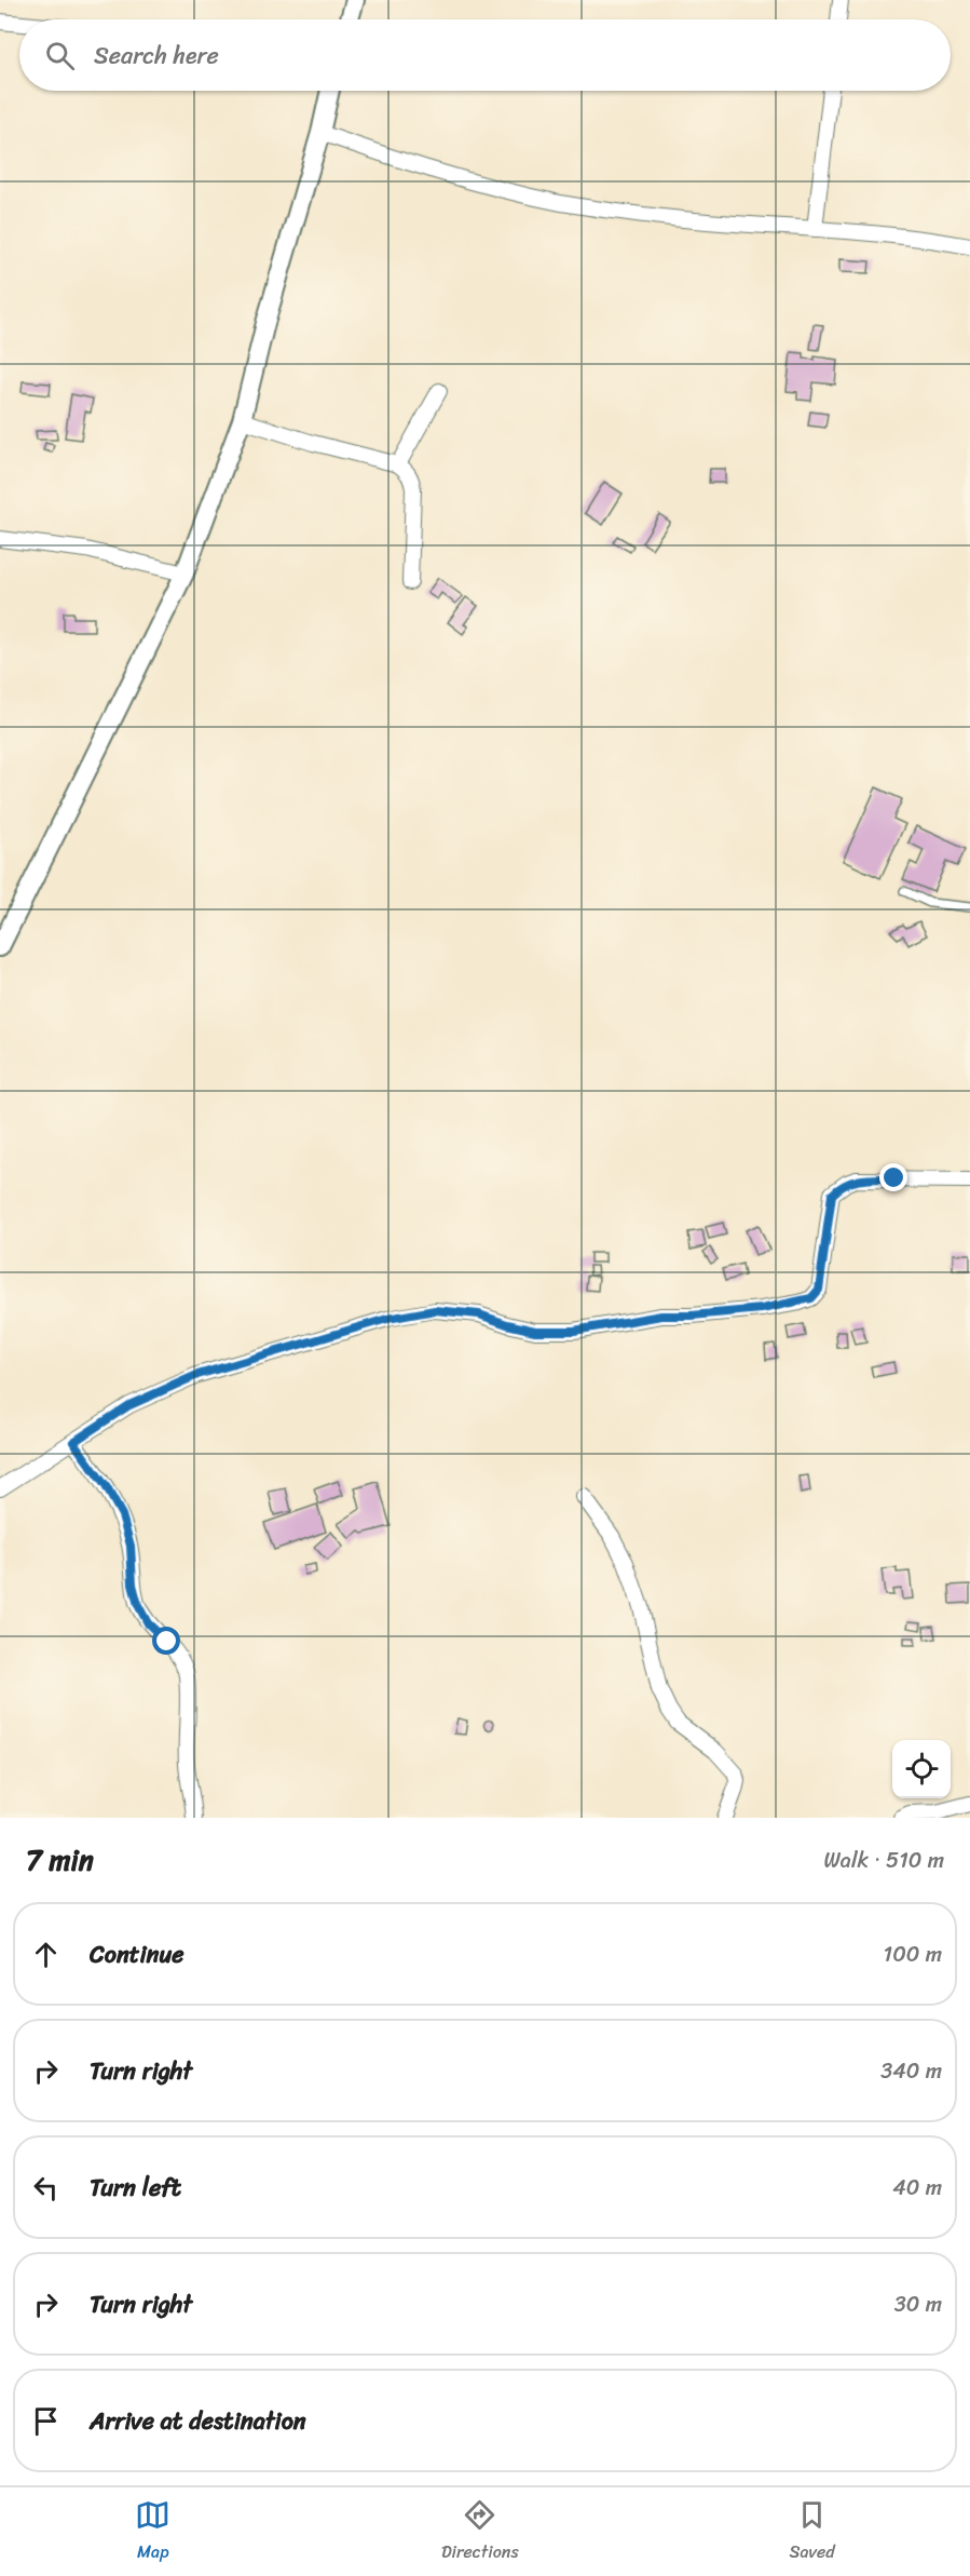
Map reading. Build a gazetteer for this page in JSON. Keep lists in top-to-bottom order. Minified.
{"page":{"search":"Search here","heading":["7 min","Walk · 510 m"],"list":[["Continue","100 m"],["Turn right","340 m"],["Turn left","40 m"],["Turn right","30 m"],"Arrive at destination"],"nav":["Map","Directions","Saved"]}}
